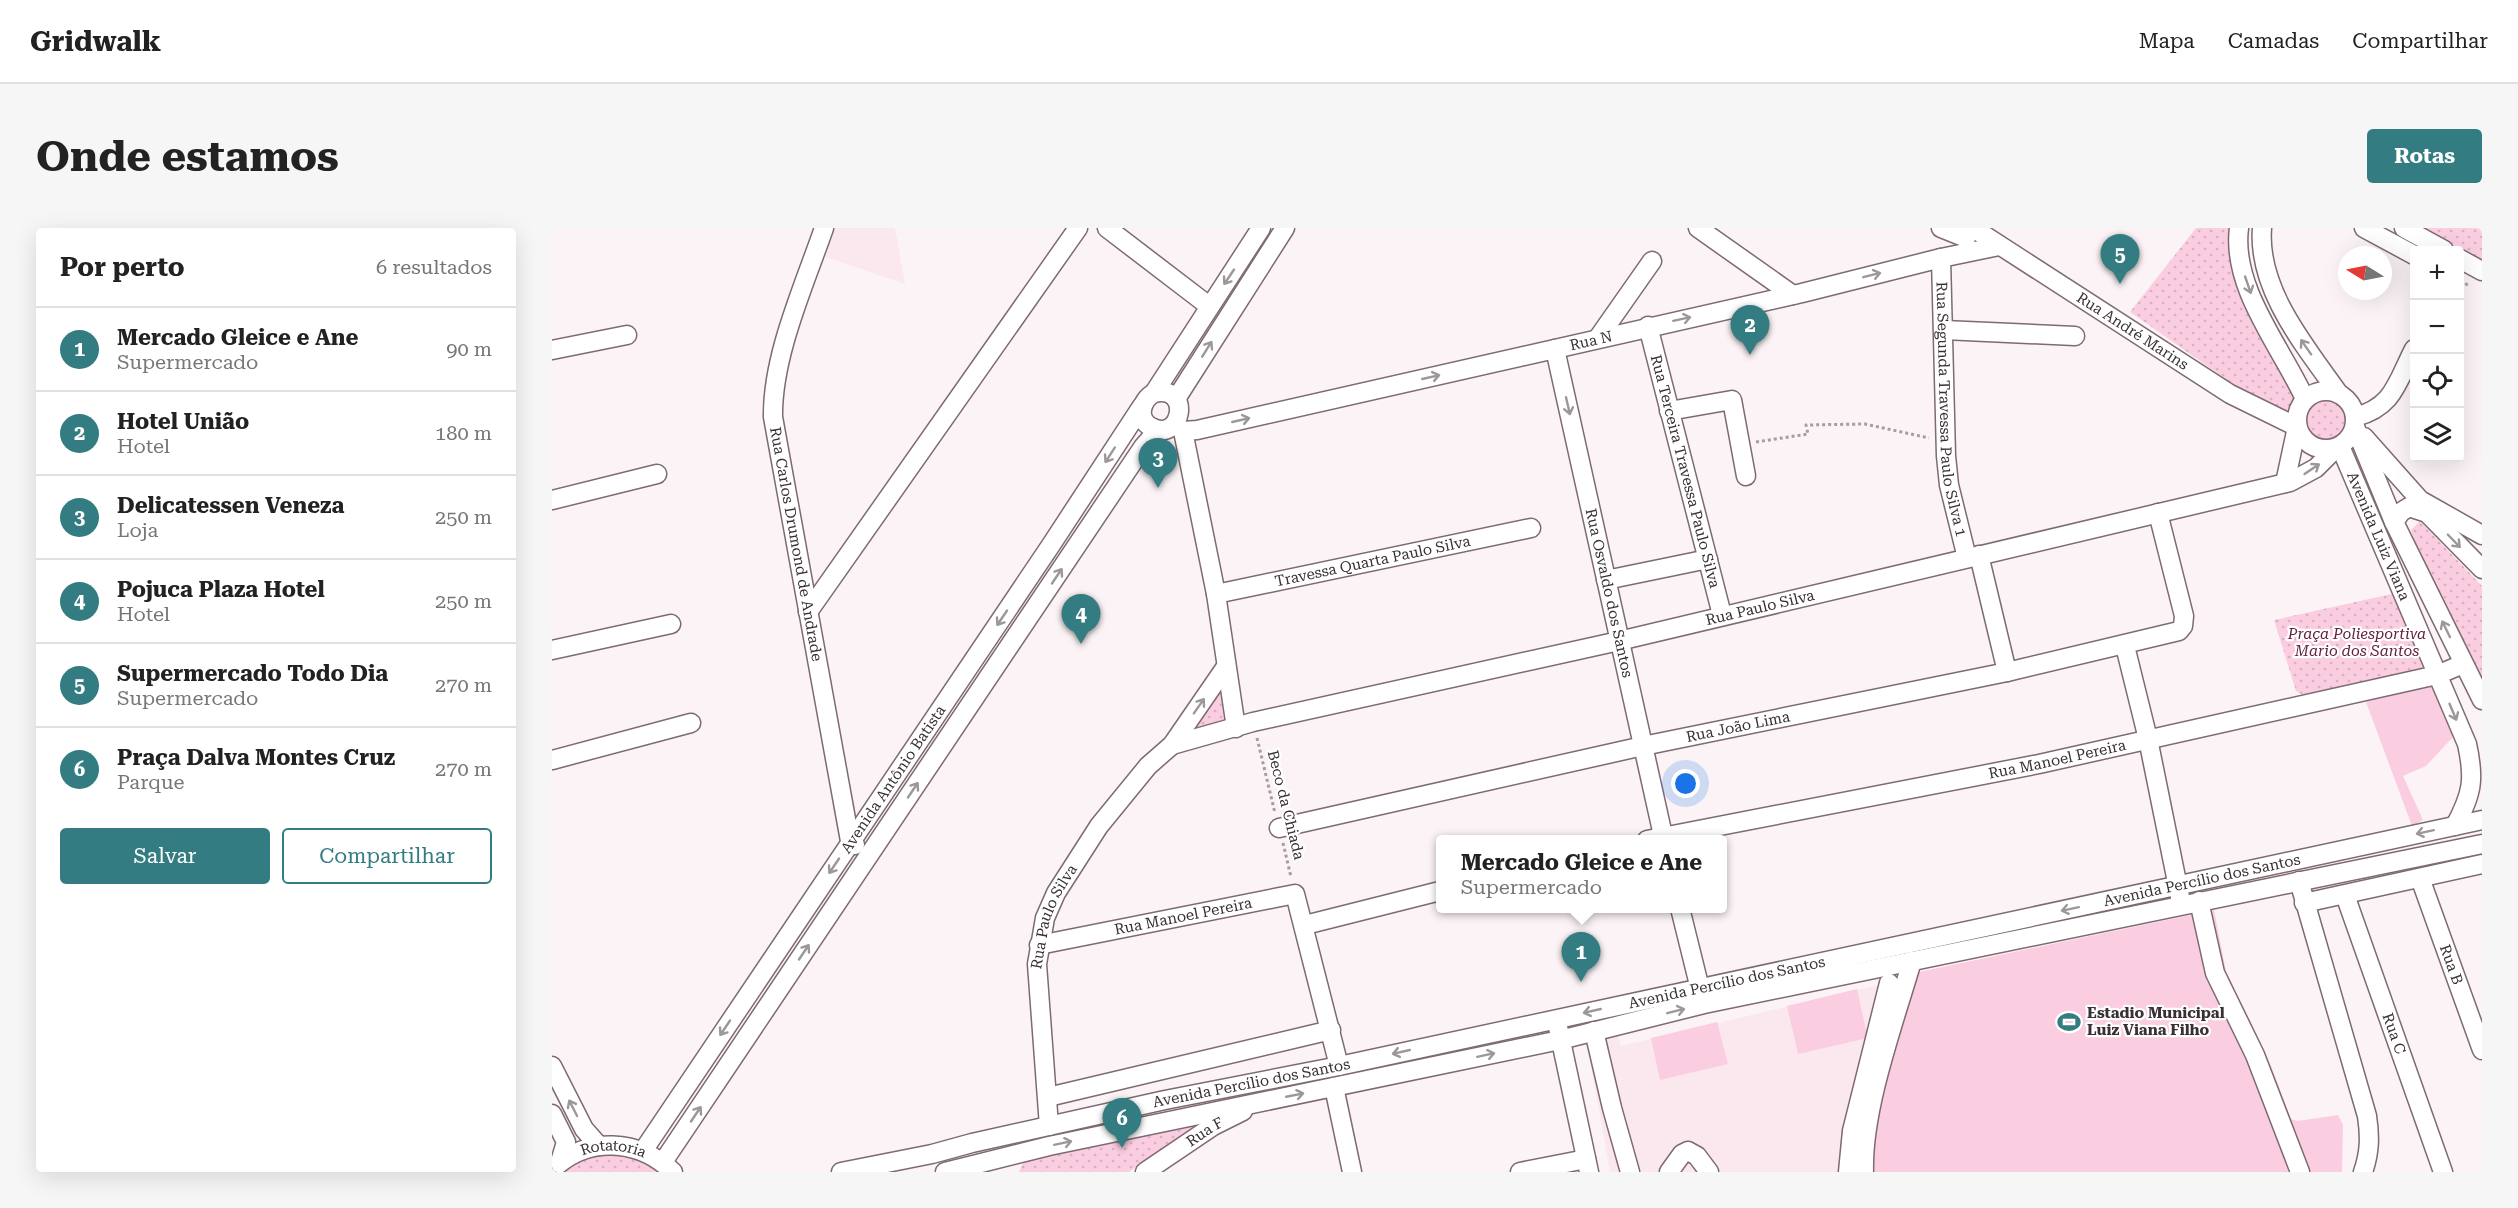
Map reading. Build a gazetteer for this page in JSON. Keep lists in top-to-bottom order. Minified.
{"streets":{"street":["Rua André Marins","Rua N","Rua Segunda Travessa Paulo Silva 1","Rua Terceira Travessa Paulo Silva","Avenida Luiz Viana","Rua Carlos Drumond de Andrade","Travessa Quarta Paulo Silva","Rua Osvaldo dos Santos","Rua Paulo Silva","Rua João Lima","Rua Manoel Pereira","Avenida Antônio Batista","Avenida Percílio dos Santos","Rua B","Rua C","Rua F","Rotatoria"],"path":["Beco da Chiada"]},"crossings":[["Rua André Marins","Rua N"],["Rua André Marins","Avenida Luiz Viana"],["Rua André Marins","Rua Paulo Silva"],["Rua N","Rua Segunda Travessa Paulo Silva 1"],["Rua N","Rua Terceira Travessa Paulo Silva"],["Rua N","Rua Osvaldo dos Santos"],["Rua N","Avenida Antônio Batista"],["Rua Segunda Travessa Paulo Silva 1","Rua Paulo Silva"],["Rua Segunda Travessa Paulo Silva 1","Rua João Lima"],["Rua Terceira Travessa Paulo Silva","Rua Paulo Silva"],["Avenida Luiz Viana","Rua Paulo Silva"],["Avenida Luiz Viana","Rua Manoel Pereira"],["Avenida Luiz Viana","Avenida Percílio dos Santos"],["Rua Carlos Drumond de Andrade","Avenida Antônio Batista"],["Rua Osvaldo dos Santos","Rua Paulo Silva"],["Rua Osvaldo dos Santos","Rua João Lima"],["Rua Paulo Silva","Rua João Lima"],["Rua Paulo Silva","Rua Manoel Pereira"],["Rua Paulo Silva","Beco da Chiada"],["Rua Paulo Silva","Avenida Percílio dos Santos"],["Rua João Lima","Beco da Chiada"],["Rua Manoel Pereira","Beco da Chiada"],["Avenida Antônio Batista","Rotatoria"],["Avenida Percílio dos Santos","Rua F"]],"one_way":["Rua N","Rua Osvaldo dos Santos"],"parks":["Praça Poliesportiva Mario dos Santos"],"places":{"sports":["Estadio Municipal Luiz Viana Filho"]},"north":"left","page":{"header":"Gridwalk","nav":["Mapa","Camadas","Compartilhar"],"buttons":["Rotas",["Salvar","Compartilhar"]],"title":"Onde estamos","heading":["Por perto","6 resultados"],"pins":["5","2","3","4","1","6"],"map_buttons":["+","−"],"list":[{"mark":"1","name":"Mercado Gleice e Ane","note":"Supermercado","value":"90 m"},{"mark":"2","name":"Hotel União","note":"Hotel","value":"180 m"},{"mark":"3","name":"Delicatessen Veneza","note":"Loja","value":"250 m"},{"mark":"4","name":"Pojuca Plaza Hotel","note":"Hotel","value":"250 m"},{"mark":"5","name":"Supermercado Todo Dia","note":"Supermercado","value":"270 m"},{"mark":"6","name":"Praça Dalva Montes Cruz","note":"Parque","value":"270 m"}],"popup":["Mercado Gleice e Ane","Supermercado"]}}
